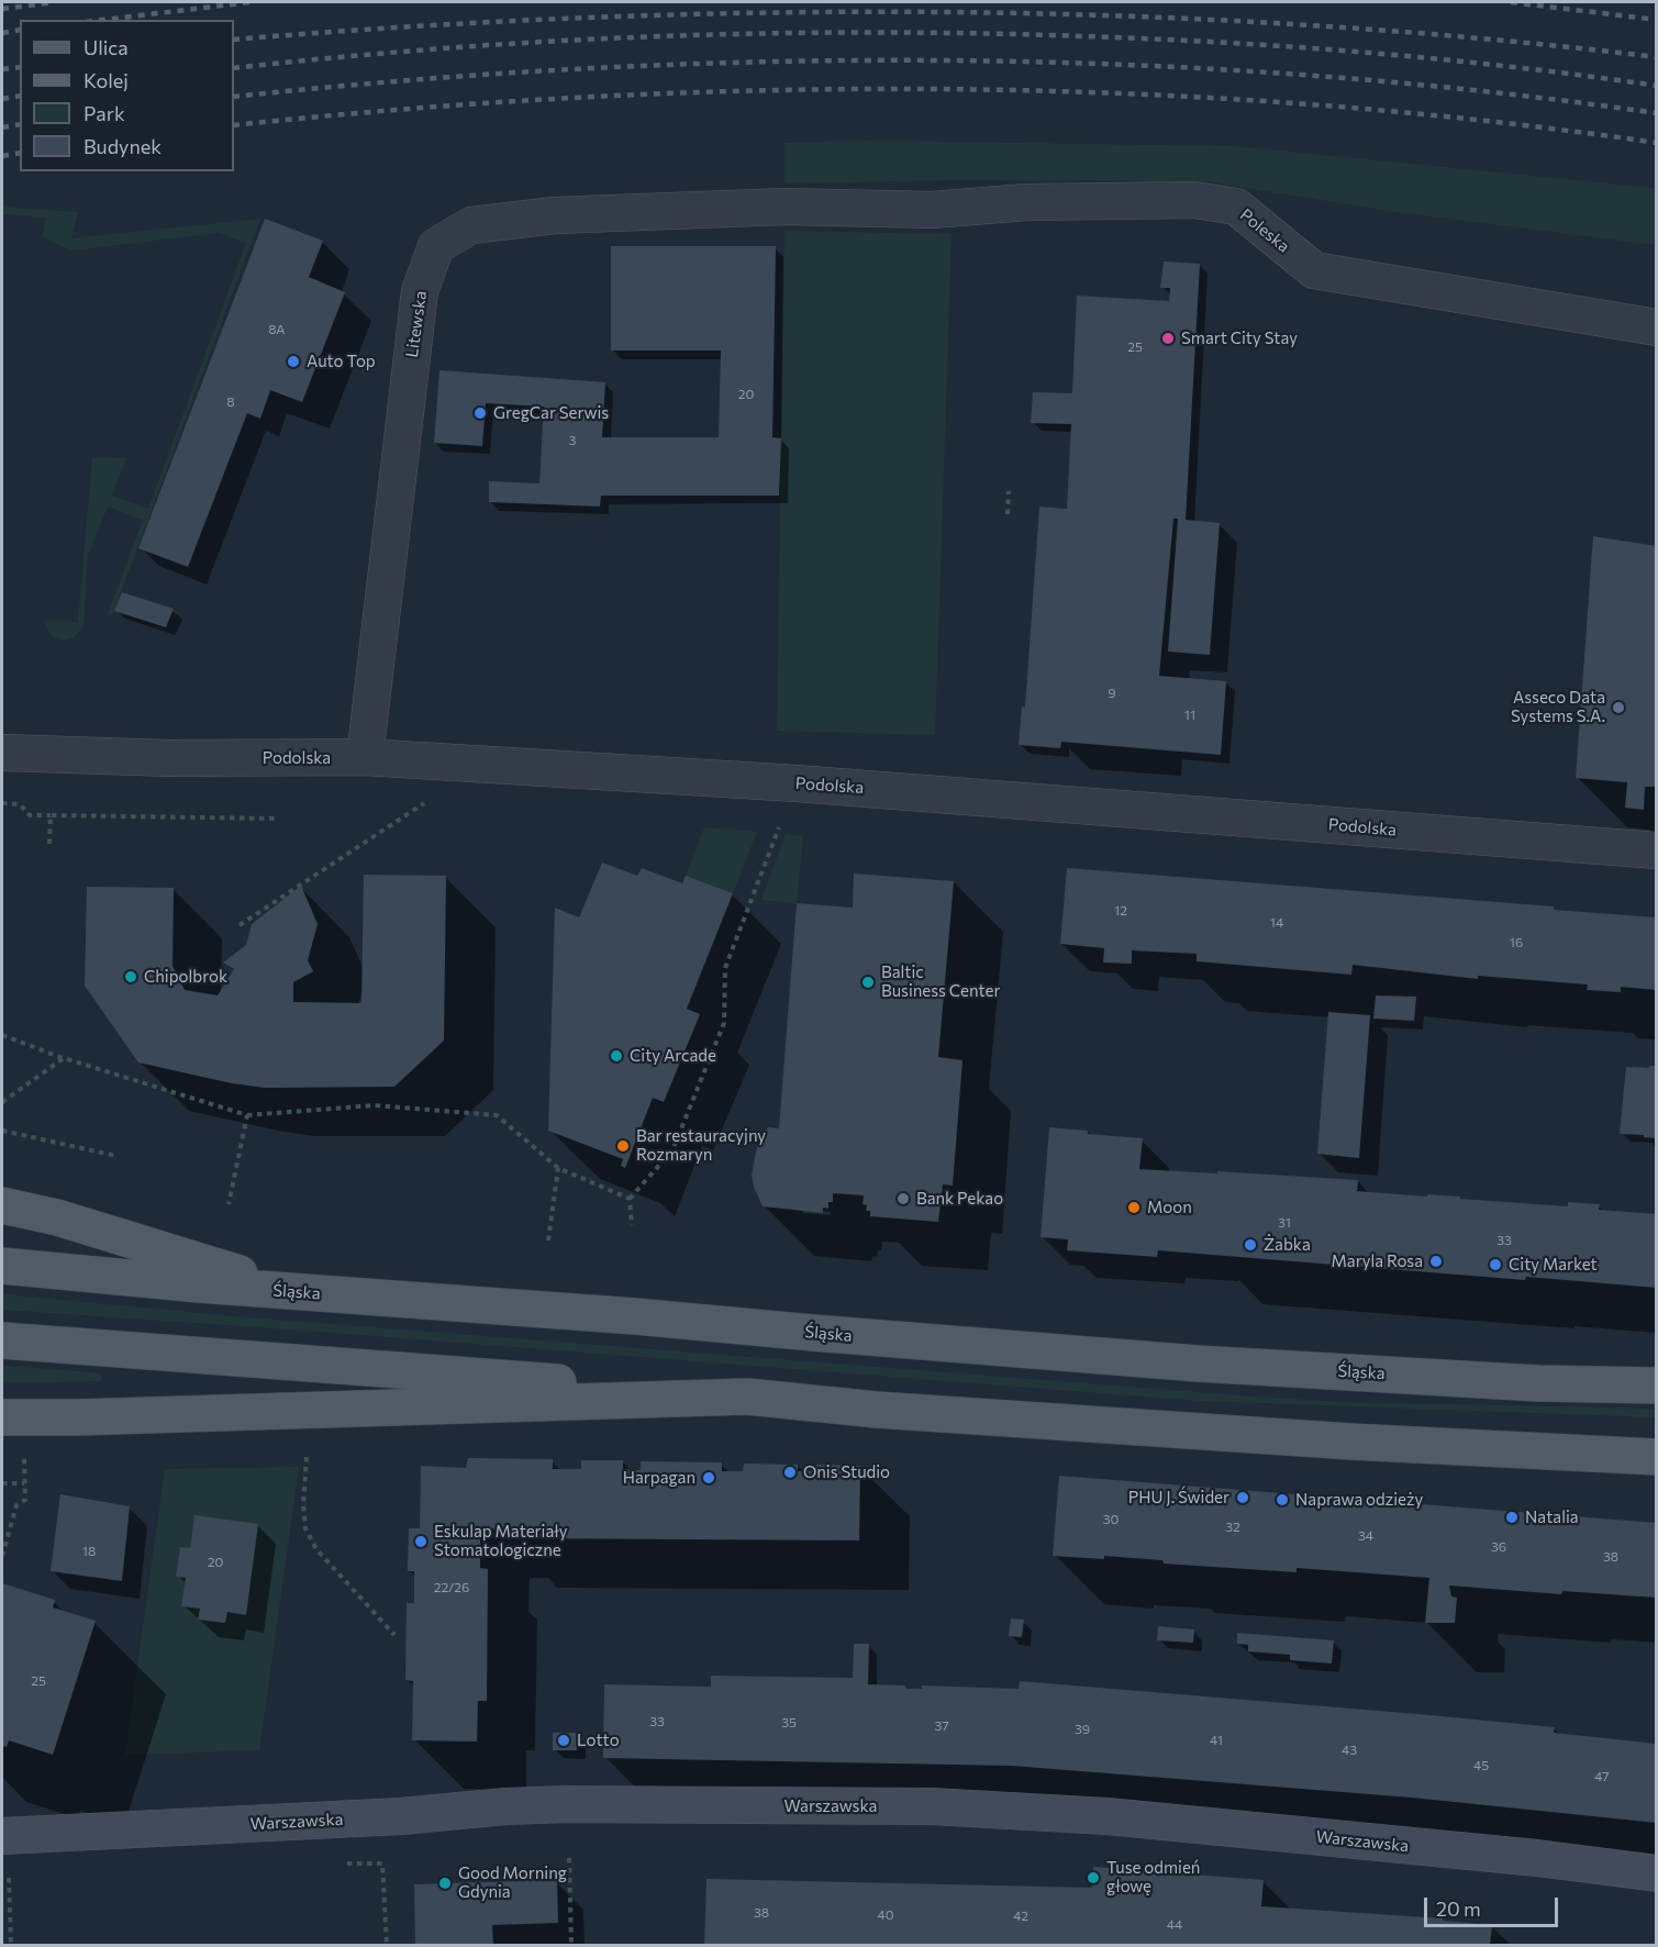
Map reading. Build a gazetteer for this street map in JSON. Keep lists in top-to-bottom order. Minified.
{"streets":{"main road":["Śląska"],"street":["Poleska","Litewska","Podolska","Warszawska"]},"crossings":[["Poleska","Litewska"],["Litewska","Podolska"]],"places":["Smart City Stay","Auto Top","GregCar Serwis","Asseco Data Systems S.A.","Chipolbrok","Baltic Business Center","City Arcade","Bar restauracyjny Rozmaryn","Bank Pekao","Moon","Żabka","Maryla Rosa","City Market","Onis Studio","Harpagan","PHU J. Świder","Naprawa odzieży","Natalia","Eskulap Materiały Stomatologiczne","Lotto","Tuse odmień głowę","Good Morning Gdynia"],"house_numbers":["8A","25","20","8","3","9","11","12","14","16","31","33","30","32","34","36","18","38","20","22/26","25","33","35","37","39","41","43","45","47","38","40","42","44"],"legend":["Ulica","Kolej","Park","Budynek"],"scale_bar":"20 m"}
